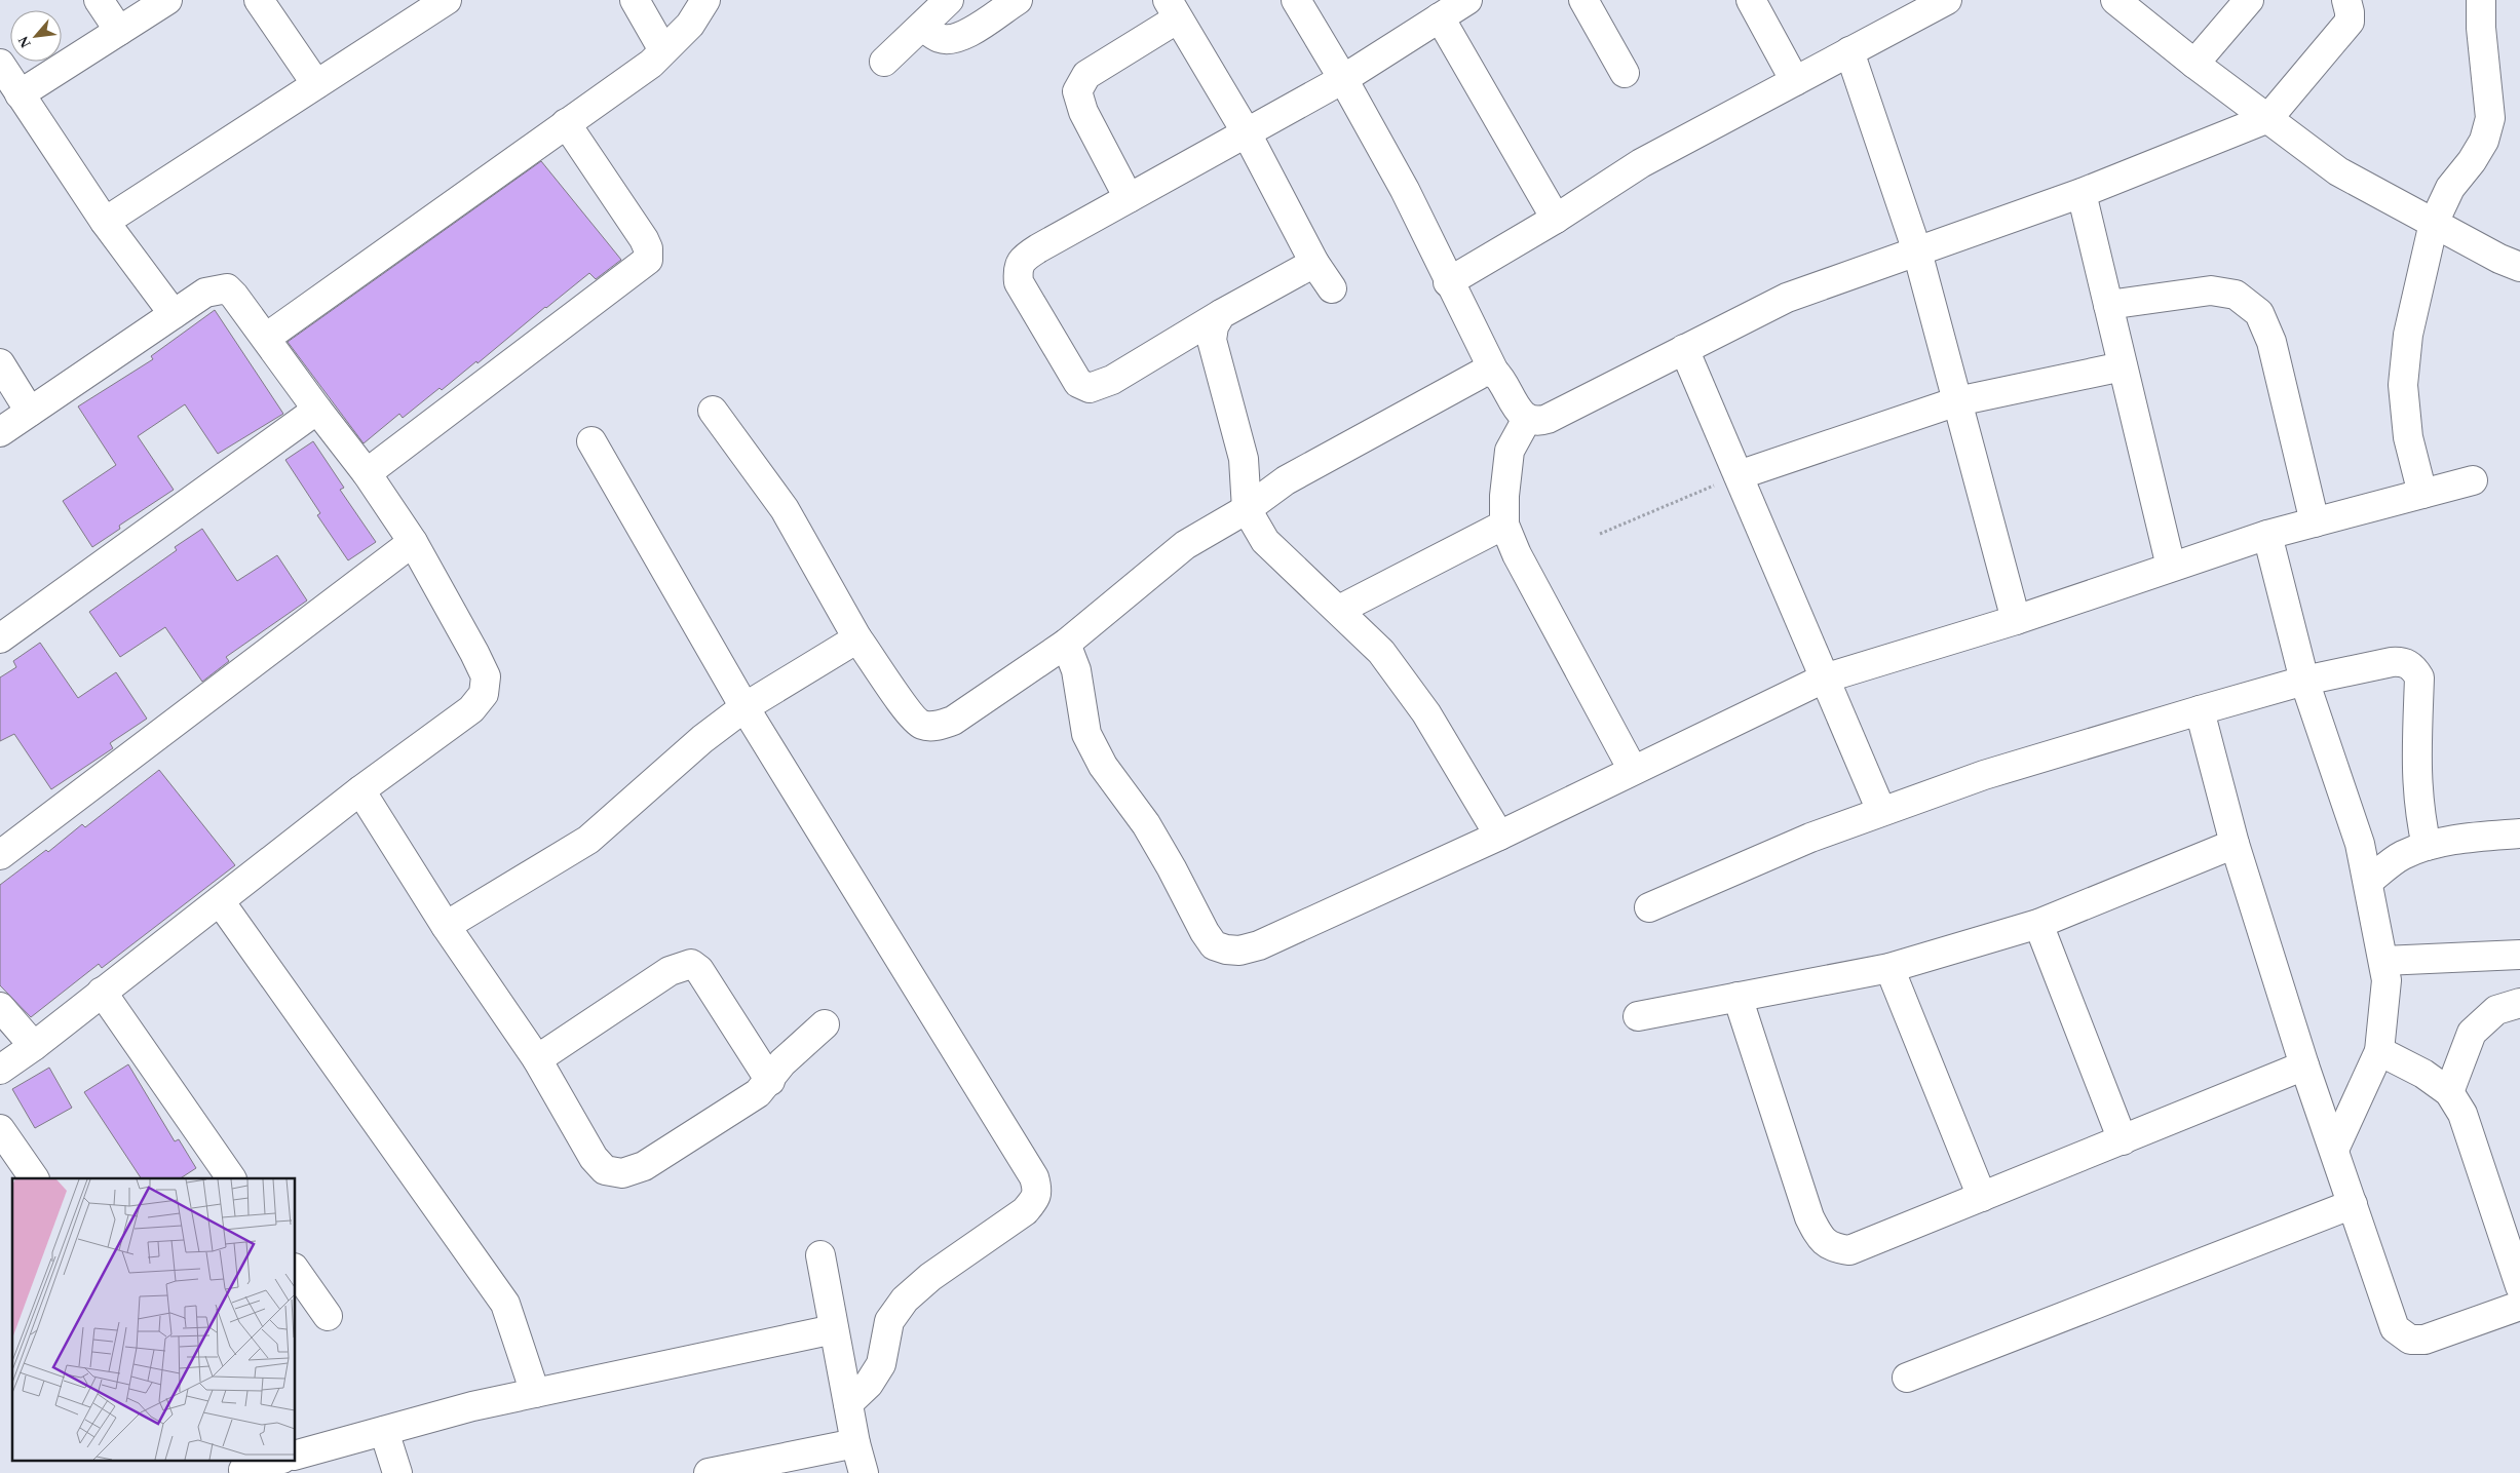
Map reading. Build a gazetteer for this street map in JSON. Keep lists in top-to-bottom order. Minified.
{"north":"bottom left"}
